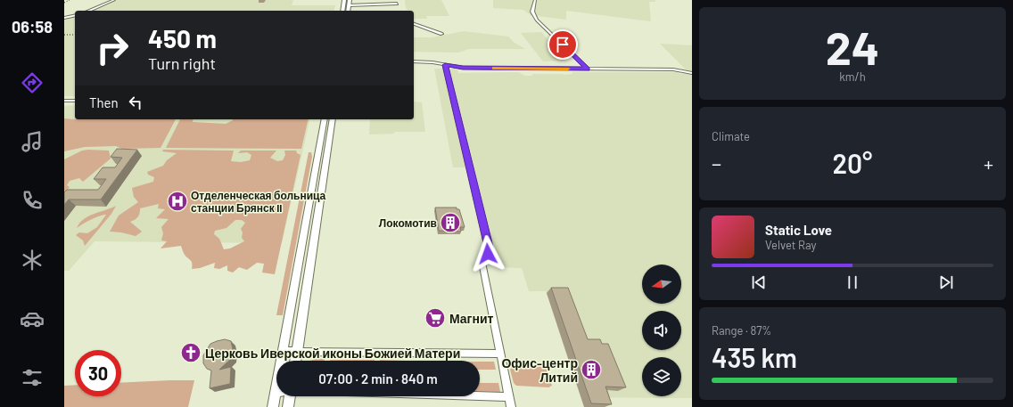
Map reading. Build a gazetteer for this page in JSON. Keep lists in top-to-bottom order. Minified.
{"places":{"hospital":["Отделенческая больница станции Брянск II"],"building":["Локомотив","Офис-центр Литий"],"supermarket":["Магнит"],"church":["Церковь Иверской иконы Божией Матери"]},"north":"left","page":{"tabs":"06:58","tile":[["24","km/h"],"Climate",["Range · 87%","435 km"]],"turn":["450 m","Turn right"],"then":"Then","heat":["−","20°","+"],"song":["Static Love","Velvet Ray"],"limit":"30","trip":"07:00 · 2 min · 840 m"}}
